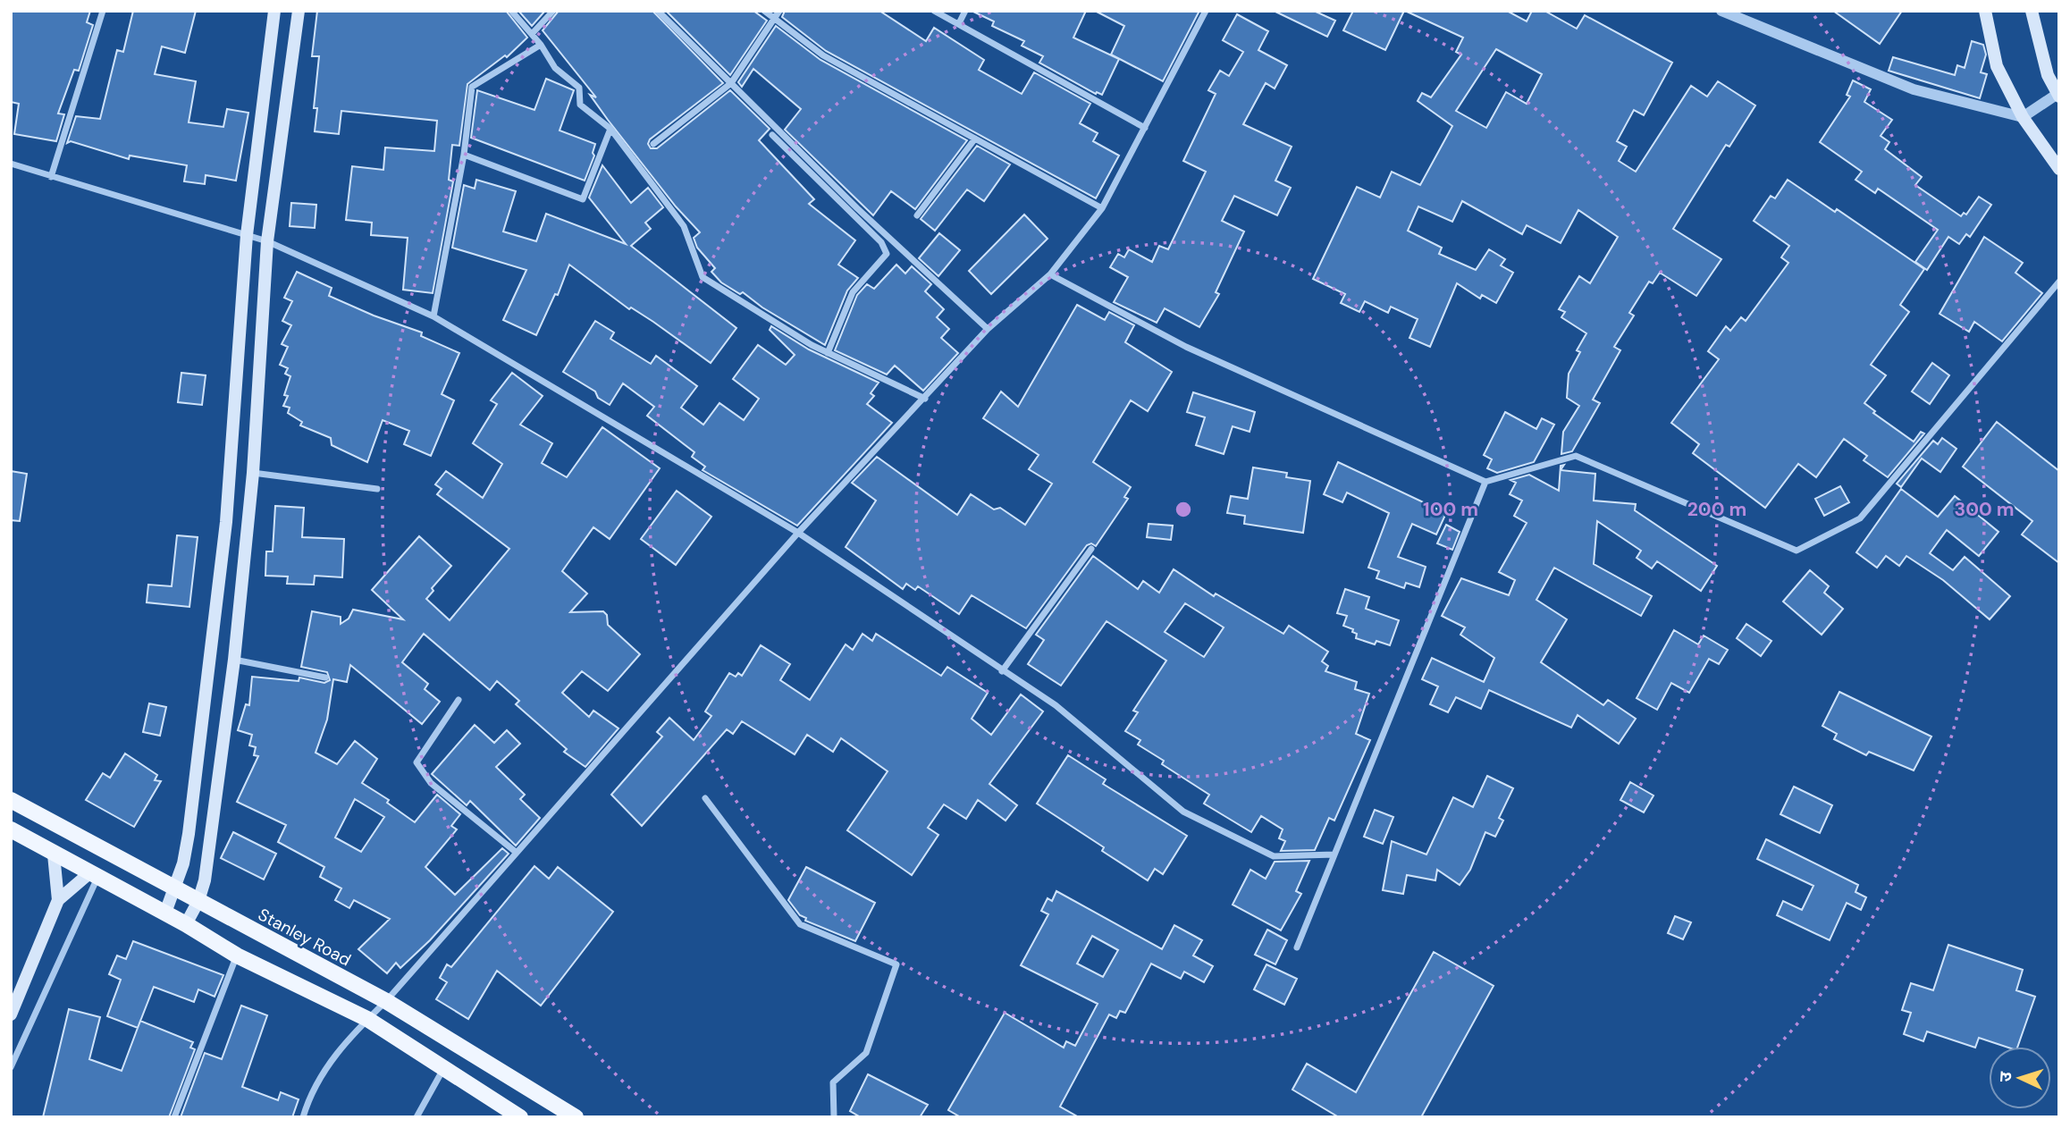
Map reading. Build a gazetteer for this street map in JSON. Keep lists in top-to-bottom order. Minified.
{"streets":{"main road":["Stanley Road"]},"north":"left","rings":["100 m","200 m","300 m"]}
